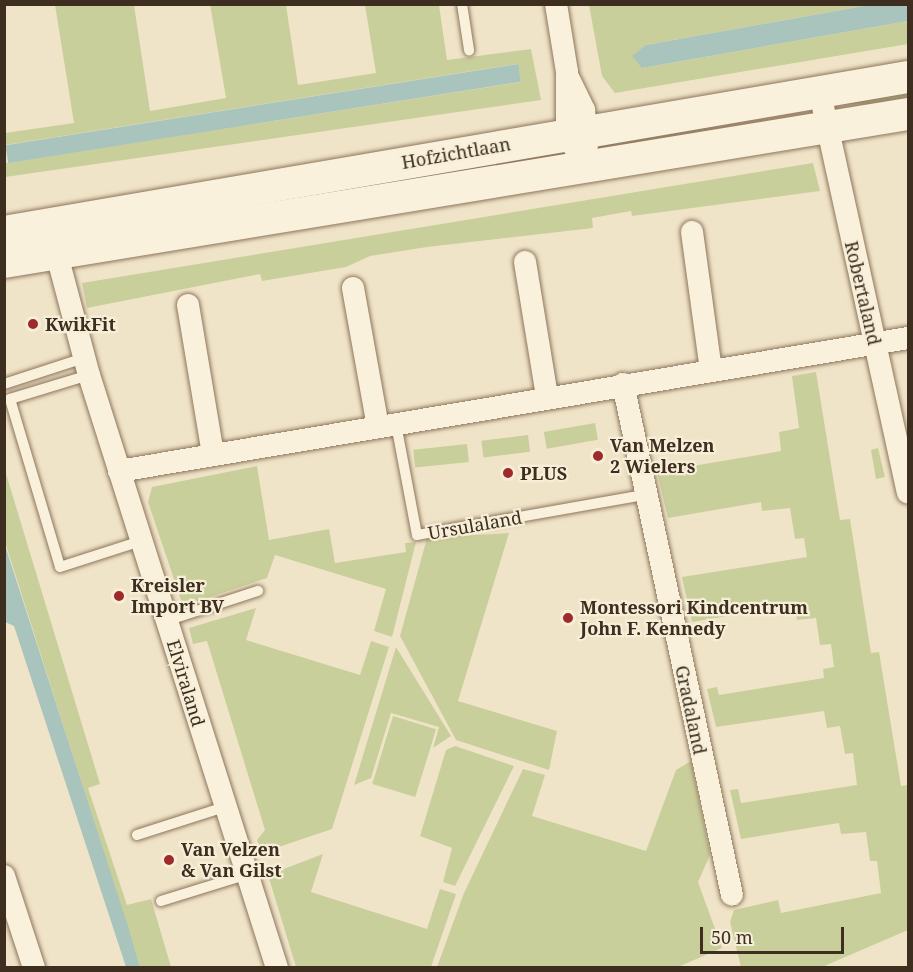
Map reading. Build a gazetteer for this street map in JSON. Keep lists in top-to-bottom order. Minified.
{"streets":{"main road":["Hofzichtlaan"],"street":["Robertaland","Ursulaland","Elviraland","Gradaland"]},"crossings":[["Hofzichtlaan","Robertaland"],["Hofzichtlaan","Elviraland"],["Ursulaland","Gradaland"]],"places":["KwikFit","Van Melzen 2 Wielers","PLUS","Kreisler Import BV","Montessori Kindcentrum John F. Kennedy","Van Velzen & Van Gilst"],"scale_bar":"50 m"}
